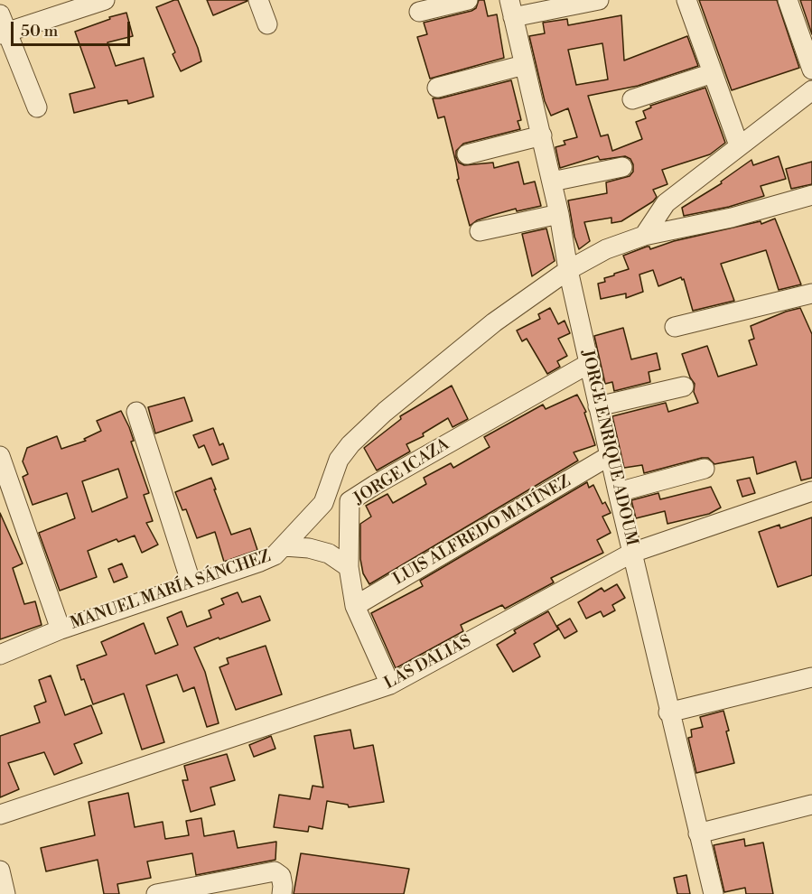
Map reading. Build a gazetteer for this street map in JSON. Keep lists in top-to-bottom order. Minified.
{"streets":{"street":["JORGE ENRIQUE ADOUM","JORGE ICAZA","LUIS ALFREDO MATÍNEZ","MANUEL MARÍA SÁNCHEZ","LAS DALIAS"]},"crossings":[["JORGE ENRIQUE ADOUM","JORGE ICAZA"],["JORGE ENRIQUE ADOUM","LUIS ALFREDO MATÍNEZ"],["JORGE ENRIQUE ADOUM","MANUEL MARÍA SÁNCHEZ"],["JORGE ENRIQUE ADOUM","LAS DALIAS"],["JORGE ICAZA","LUIS ALFREDO MATÍNEZ"],["JORGE ICAZA","LAS DALIAS"]],"scale_bar":"50 m"}
